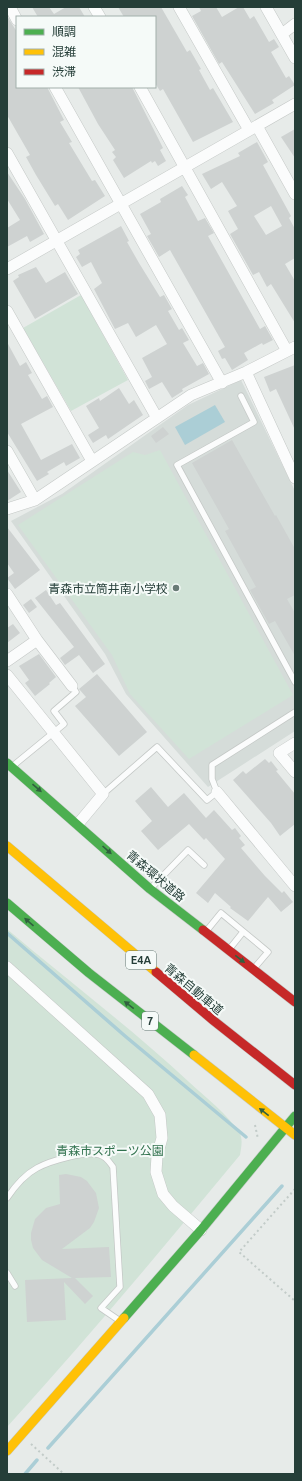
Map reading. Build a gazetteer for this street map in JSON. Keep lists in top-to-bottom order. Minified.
{"streets":{"main road":["青森環状道路","E4A","青森自動車道","7"]},"one_way":["青森環状道路"],"parks":["青森市スポーツ公園"],"places":["青森市立筒井南小学校"],"legend":["順調","混雑","渋滞"]}
